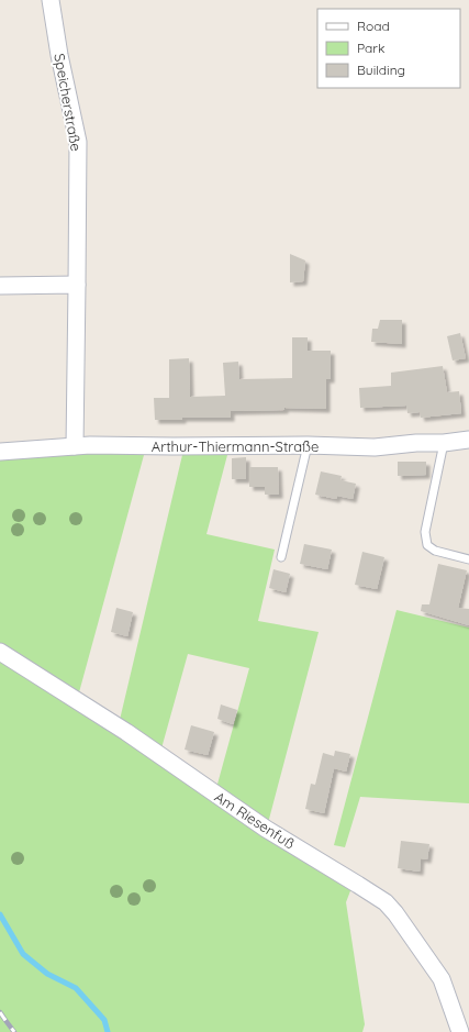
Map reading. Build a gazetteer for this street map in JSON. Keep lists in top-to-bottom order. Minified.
{"streets":{"street":["Speicherstraße","Arthur-Thiermann-Straße","Am Riesenfuß"]},"crossings":[["Speicherstraße","Arthur-Thiermann-Straße"]],"legend":["Road","Park","Building"]}
